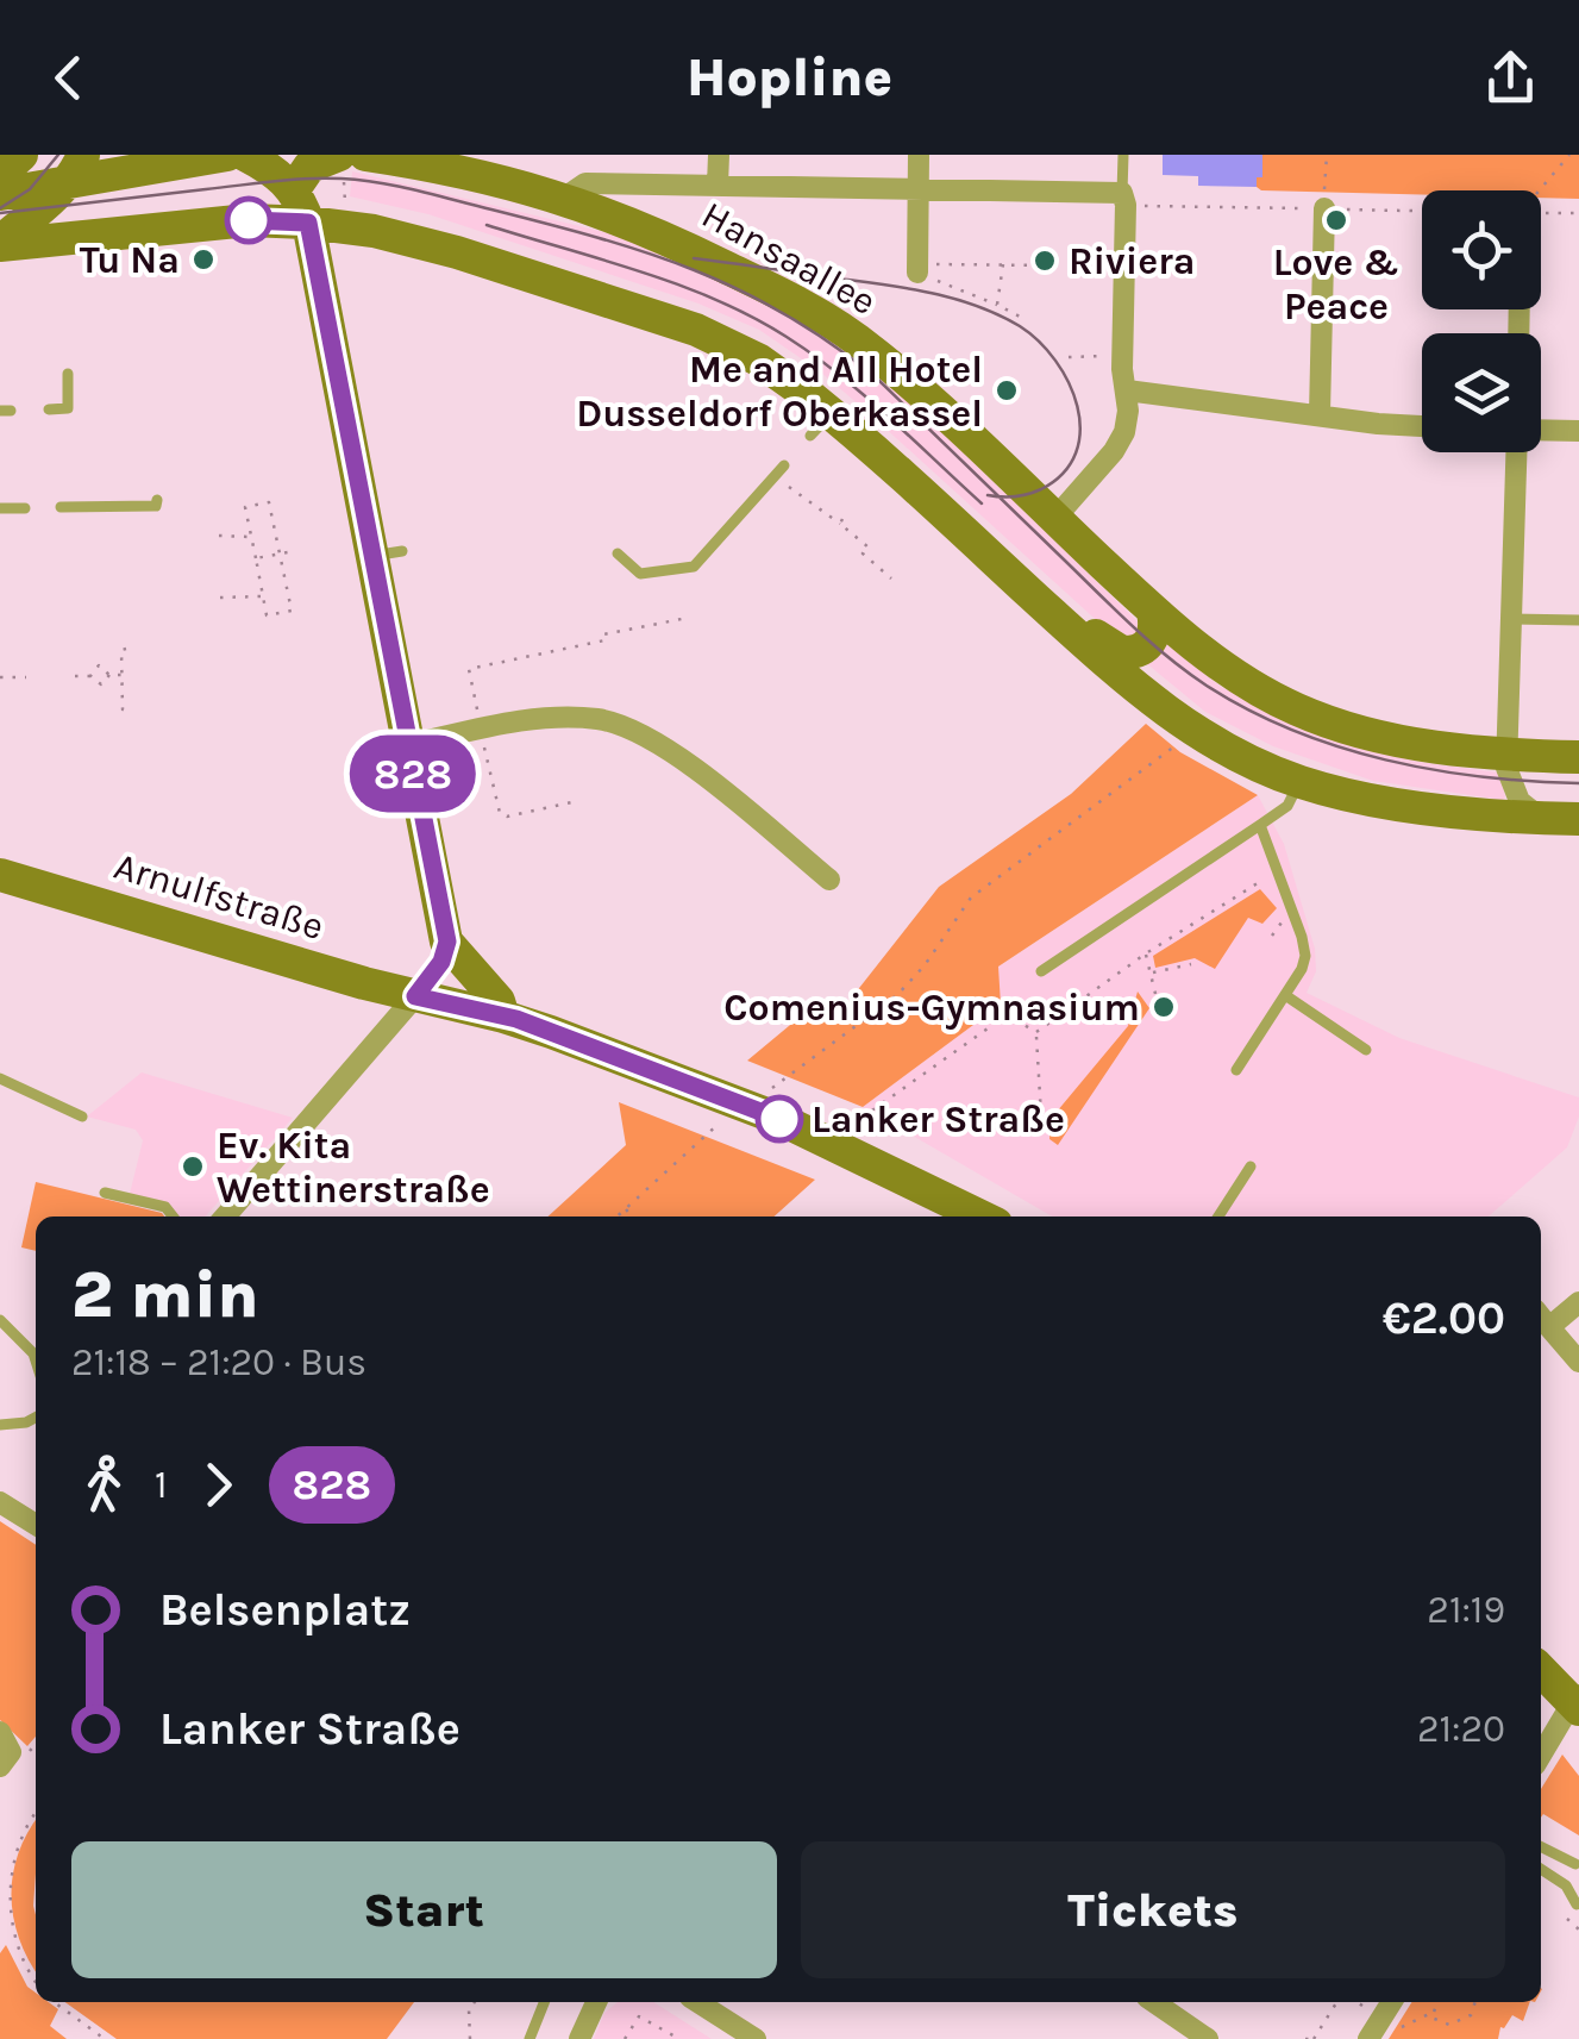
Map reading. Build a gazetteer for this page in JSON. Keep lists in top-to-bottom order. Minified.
{"streets":{"street":["Hansaallee","Arnulfstraße"]},"places":["Love & Peace","Tu Na","Riviera","Me and All Hotel Dusseldorf Oberkassel","Comenius-Gymnasium","Lanker Straße","Ev. Kita Wettinerstraße"],"lines":["bus line 828"],"page":{"header":"Hopline","on_map":"828","heading":["2 min","21:18 – 21:20 · Bus","€2.00"],"legs":["1","828"],"list":[{"name":"Belsenplatz","value":"21:19"},{"name":"Lanker Straße","value":"21:20"}],"buttons":["Start","Tickets"]}}
